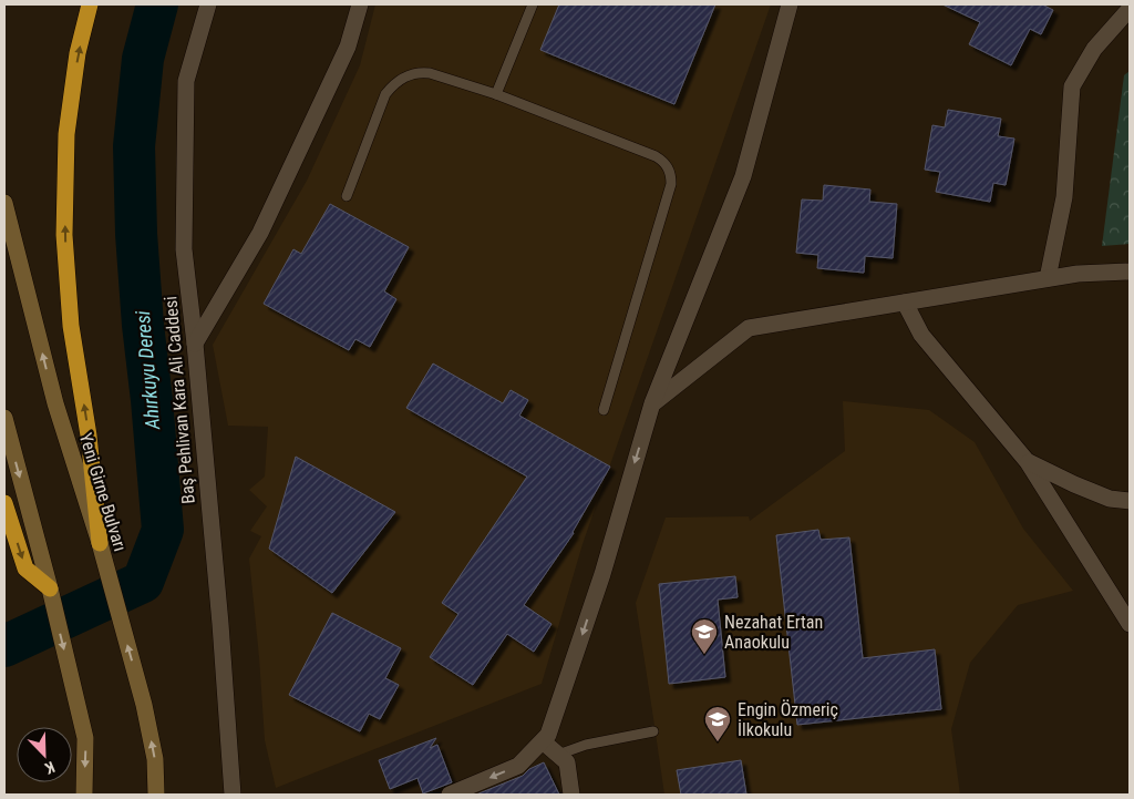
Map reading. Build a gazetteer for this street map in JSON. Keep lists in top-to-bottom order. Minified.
{"streets":{"main road":["Yeni Girne Bulvarı"],"street":["Baş Pehlivan Kara Ali Caddesi"]},"water":["Ahırkuyu Deresi"],"places":{"school or university":["Nezahat Ertan Anaokulu","Engin Özmeriç İlkokulu"]},"north":"bottom right"}
